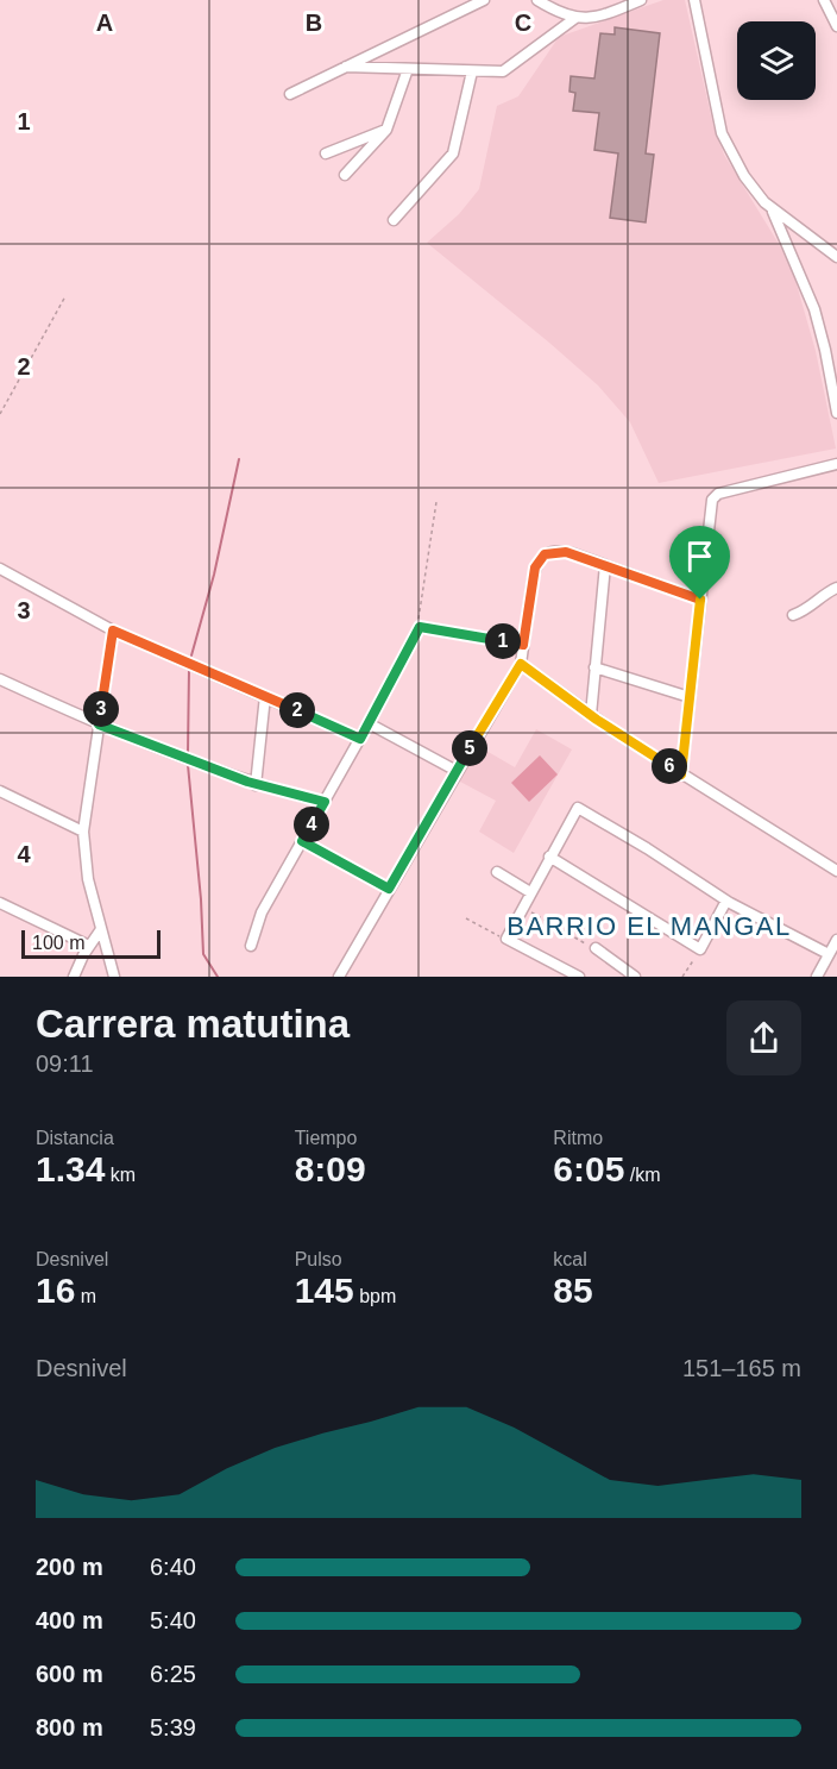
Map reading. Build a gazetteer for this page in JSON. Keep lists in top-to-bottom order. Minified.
{"districts":["BARRIO EL MANGAL"],"scale_bar":"100 m","page":{"pins":["1","3","2","5","6","4"],"scale":"100 m","heading":["Carrera matutina","09:11"],"stats":[["Distancia","1.34 km"],["Tiempo","8:09"],["Ritmo","6:05 /km"],["Desnivel","16 m"],["Pulso","145 bpm"],["kcal","85"]],"chart":["Desnivel","151–165 m"],"list":[{"name":"200 m","note":"6:40"},{"name":"400 m","note":"5:40"},{"name":"600 m","note":"6:25"},{"name":"800 m","note":"5:39"}]},"grid":{"columns":["A","B","C"],"rows":["1","2","3","4"]}}
